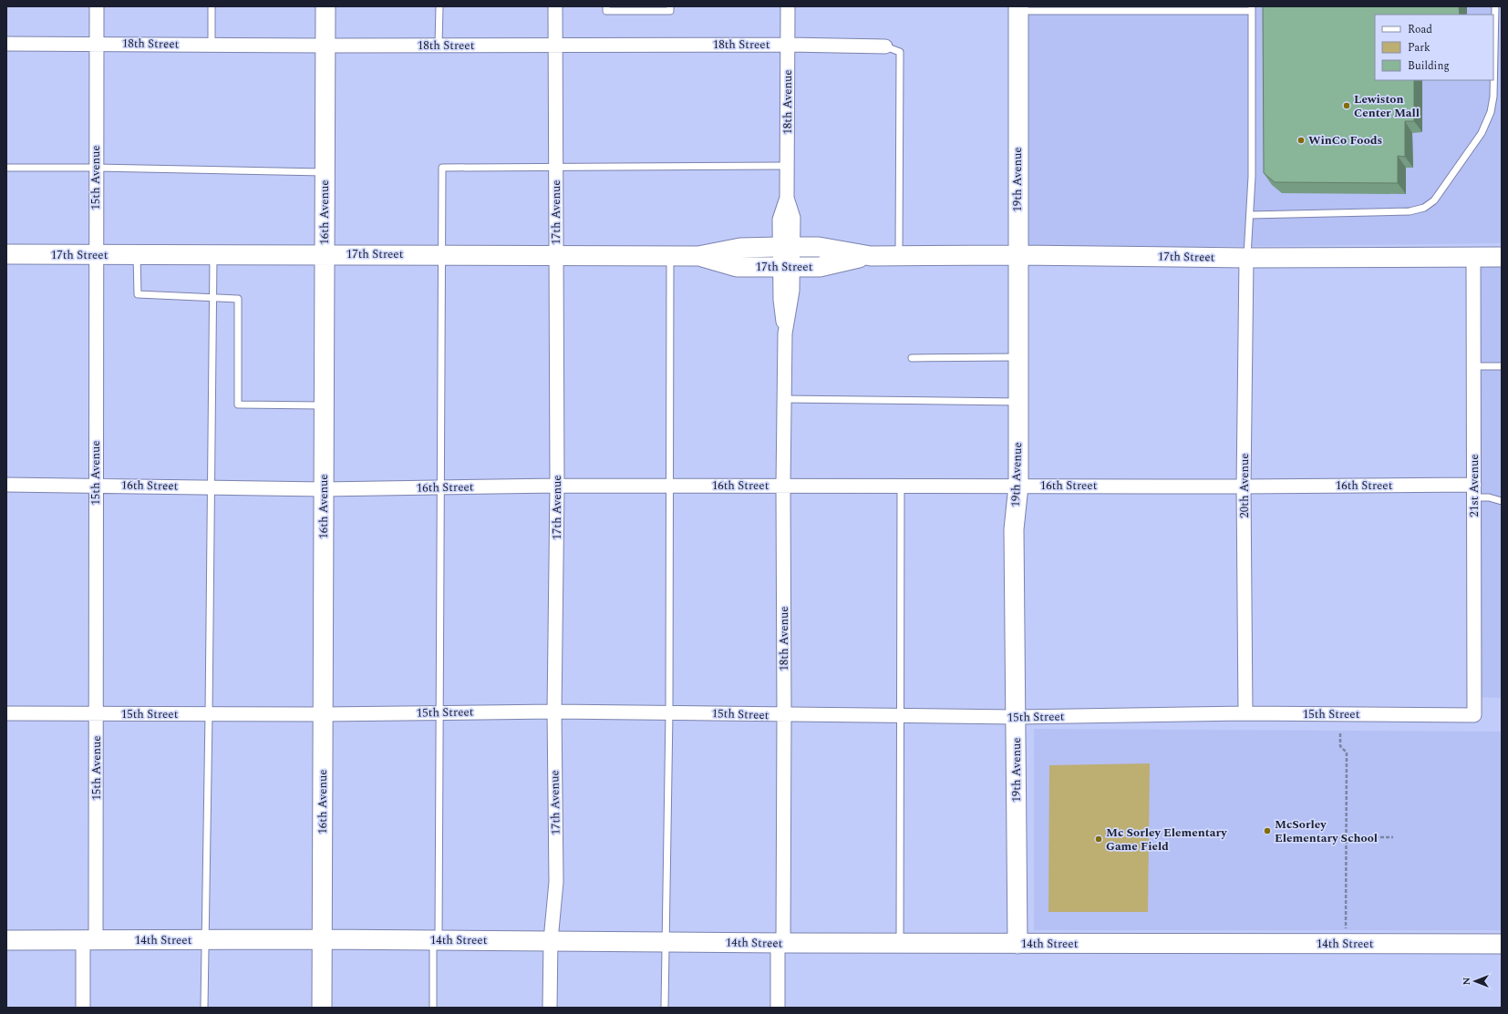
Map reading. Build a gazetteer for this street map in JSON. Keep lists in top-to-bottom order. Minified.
{"streets":{"main road":["19th Avenue","16th Avenue","17th Street","14th Street"],"street":["18th Street","18th Avenue","15th Avenue","17th Avenue","16th Street","20th Avenue","21st Avenue","15th Street"]},"crossings":[["18th Street","18th Avenue"],["18th Street","15th Avenue"],["18th Street","16th Avenue"],["18th Street","17th Avenue"],["18th Avenue","17th Street"],["18th Avenue","16th Street"],["18th Avenue","15th Street"],["18th Avenue","14th Street"],["15th Avenue","17th Street"],["15th Avenue","16th Street"],["15th Avenue","15th Street"],["15th Avenue","14th Street"],["19th Avenue","17th Street"],["19th Avenue","16th Street"],["19th Avenue","15th Street"],["19th Avenue","14th Street"],["16th Avenue","17th Street"],["16th Avenue","16th Street"],["16th Avenue","15th Street"],["16th Avenue","14th Street"],["17th Avenue","17th Street"],["17th Avenue","16th Street"],["17th Avenue","15th Street"],["17th Avenue","14th Street"],["17th Street","20th Avenue"],["17th Street","21st Avenue"],["16th Street","20th Avenue"],["16th Street","21st Avenue"],["20th Avenue","15th Street"],["21st Avenue","15th Street"]],"places":["Lewiston Center Mall","WinCo Foods","McSorley Elementary School","Mc Sorley Elementary Game Field"],"legend":["Road","Park","Building"],"north":"left"}
